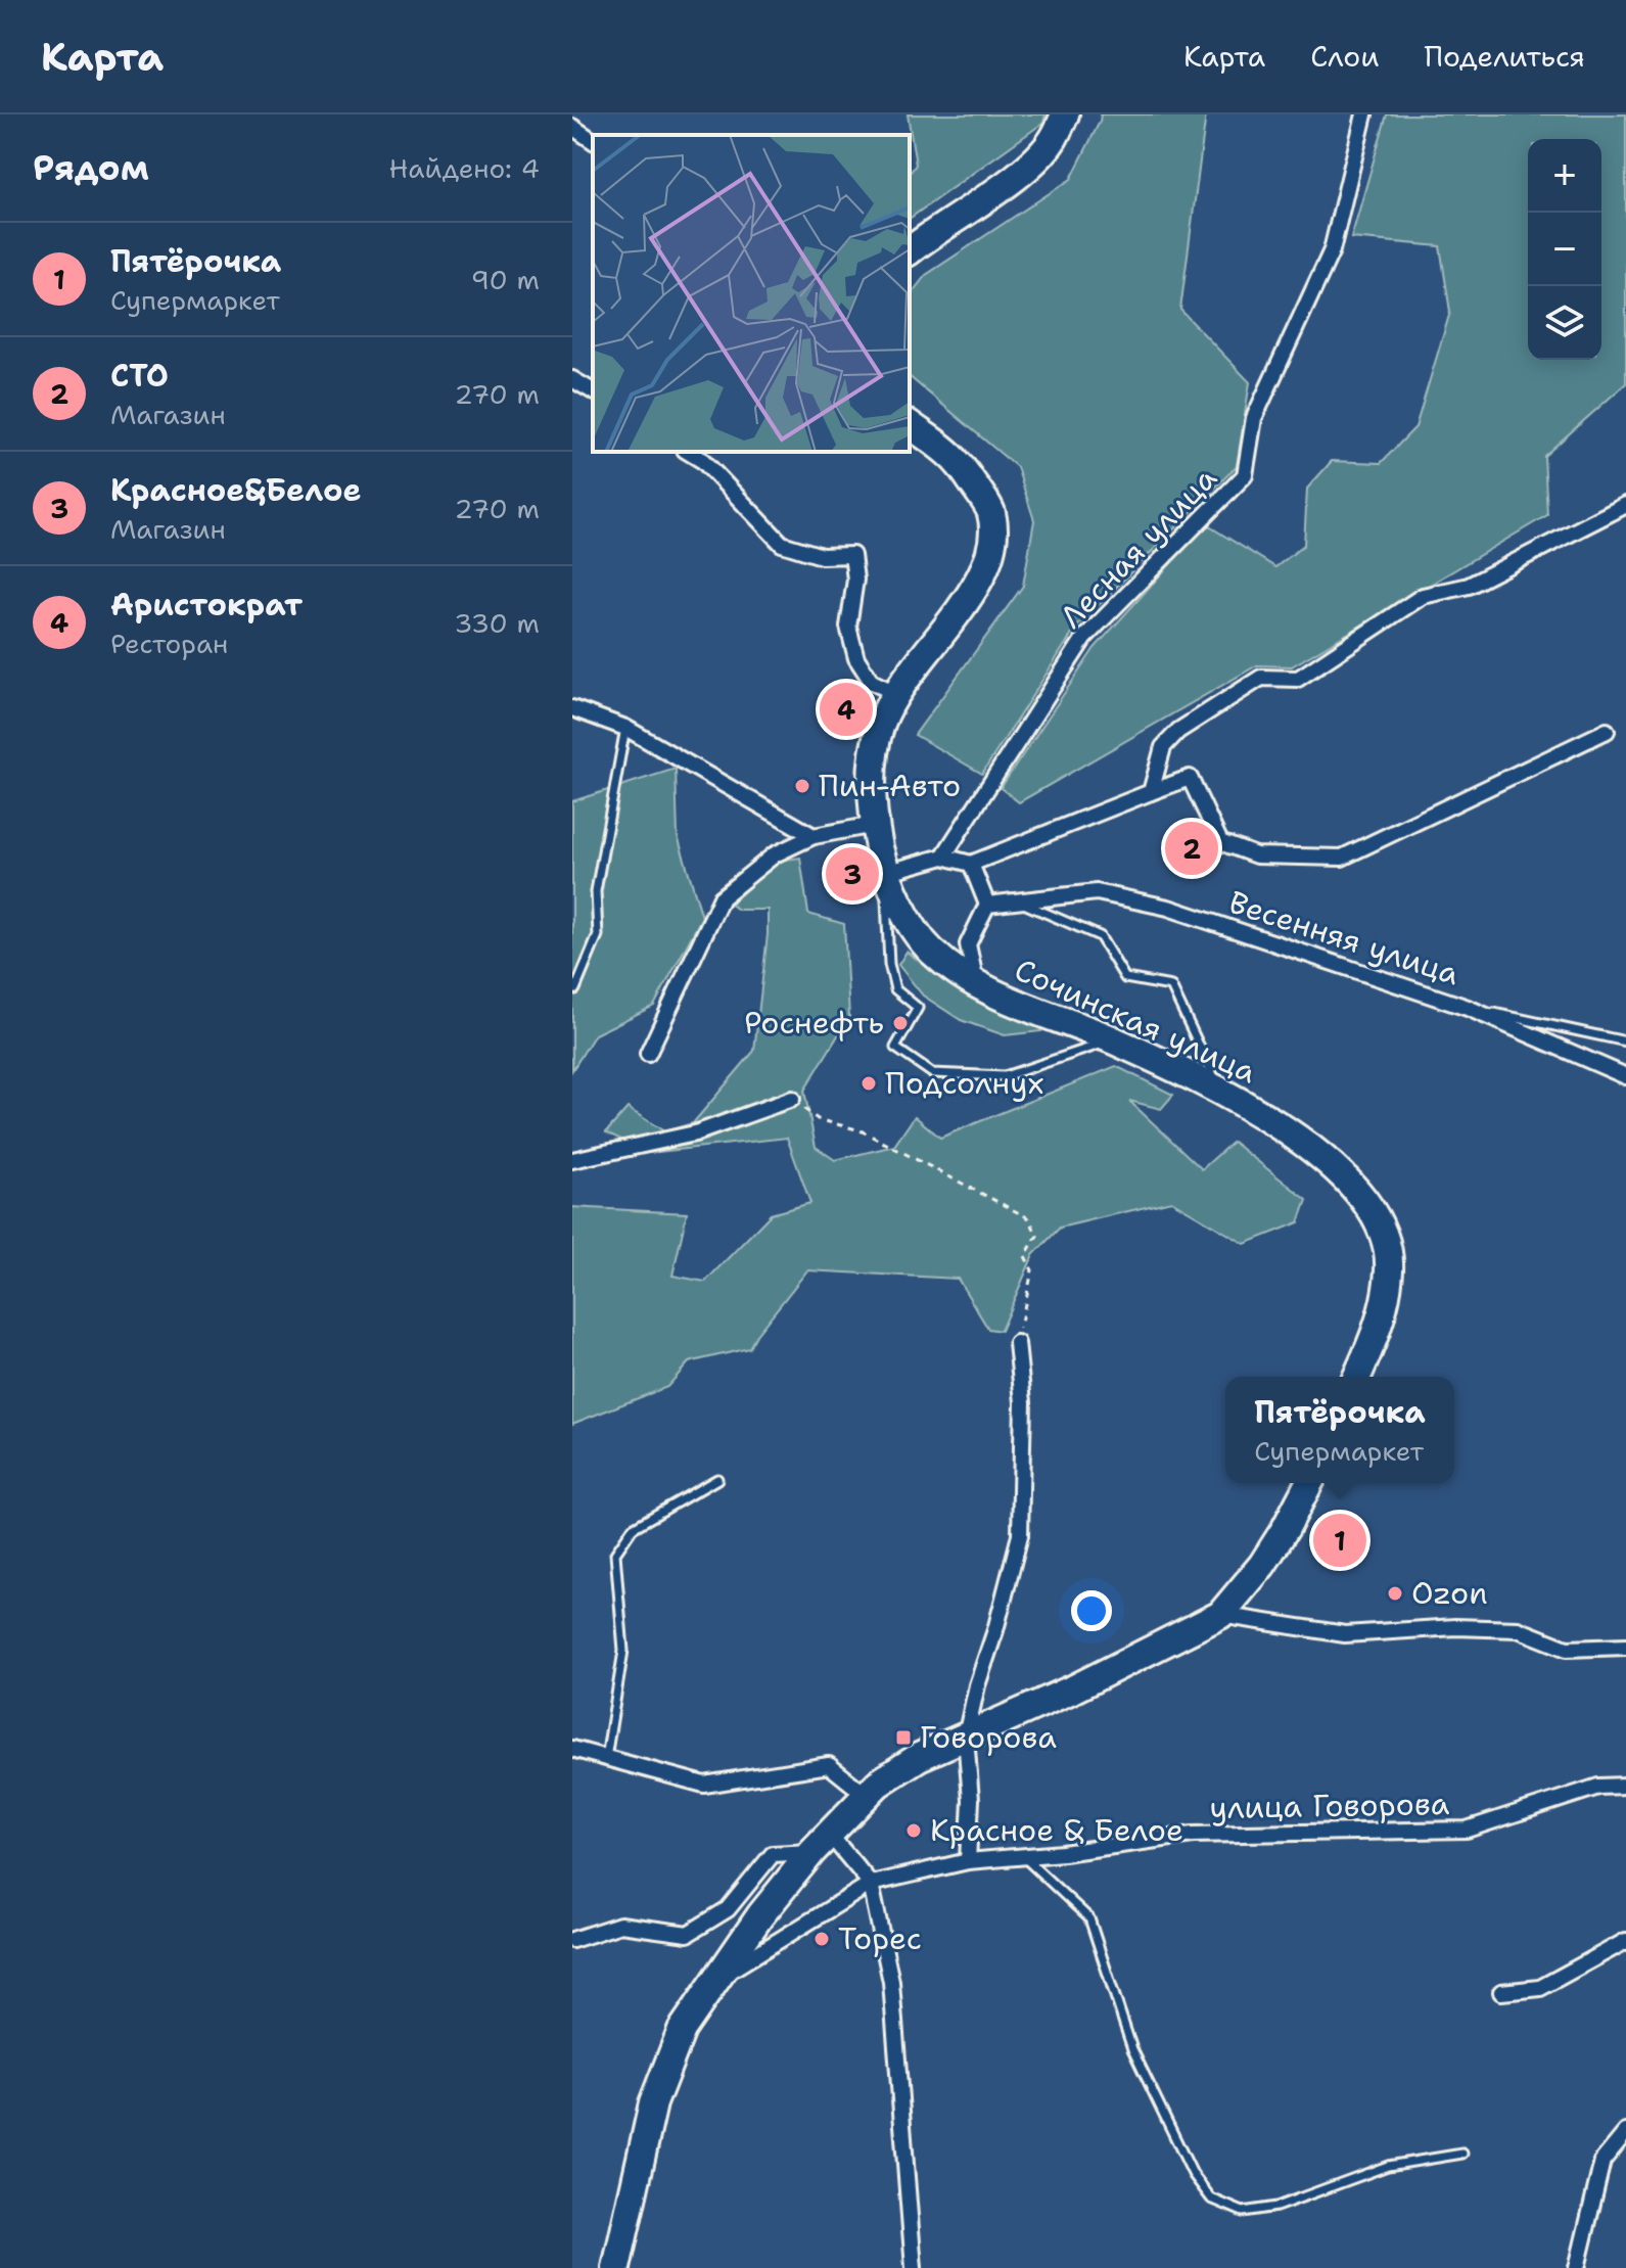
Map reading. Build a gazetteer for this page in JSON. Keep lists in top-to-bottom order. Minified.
{"streets":{"highway":["Сочинская улица"],"street":["Лесная улица","Весенняя улица","улица Говорова"]},"places":{"other":["Пин-Авто","Роснефть","Подсолнух","Ozon","Красное & Белое","Торес"],"transit":["Говорова"]},"page":{"header":"Карта","nav":["Карта","Слои","Поделиться"],"heading":["Рядом","Найдено: 4"],"map_buttons":["+","−"],"list":[{"mark":"1","name":"Пятёрочка","note":"Супермаркет","value":"90 m"},{"mark":"2","name":"СТО","note":"Магазин","value":"270 m"},{"mark":"3","name":"Красное&Белое","note":"Магазин","value":"270 m"},{"mark":"4","name":"Аристократ","note":"Ресторан","value":"330 m"}],"pins":["4","2","3","1"],"popup":["Пятёрочка","Супермаркет"]}}
